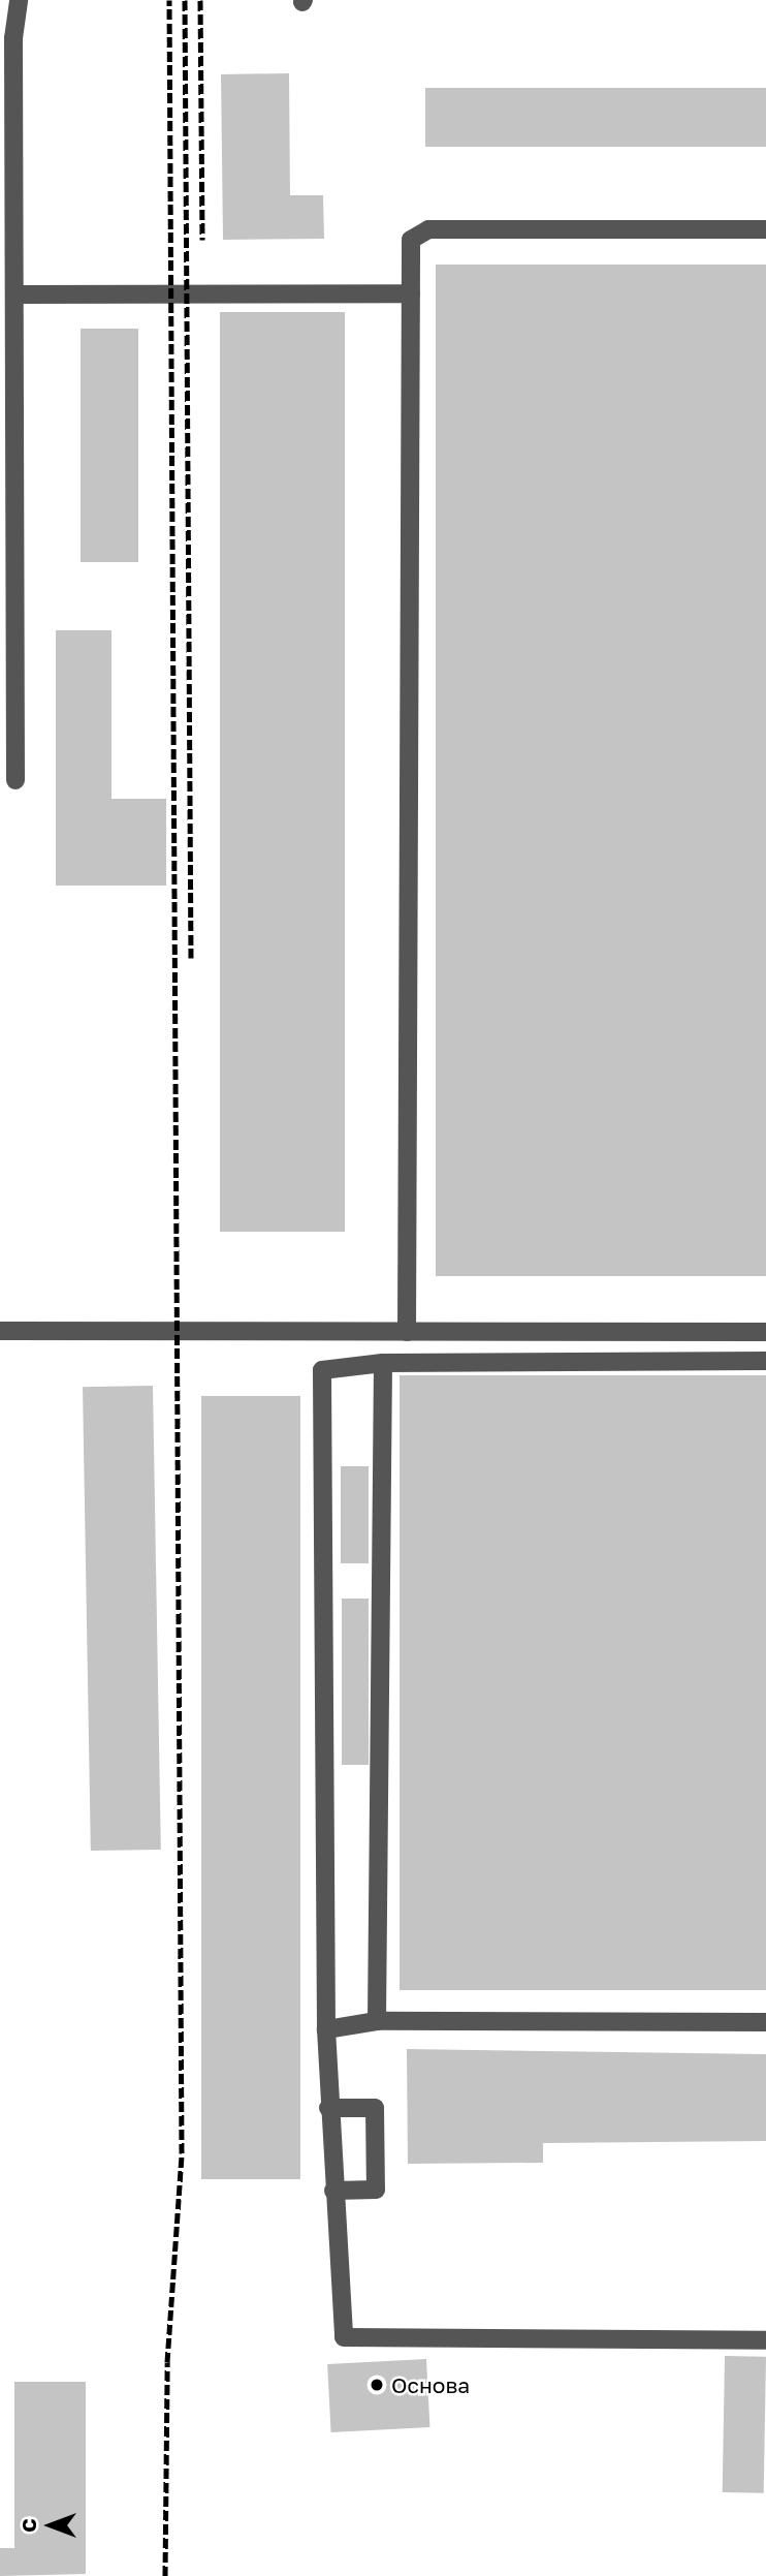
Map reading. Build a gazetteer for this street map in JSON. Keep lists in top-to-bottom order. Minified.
{"places":["Основа"],"north":"left"}
